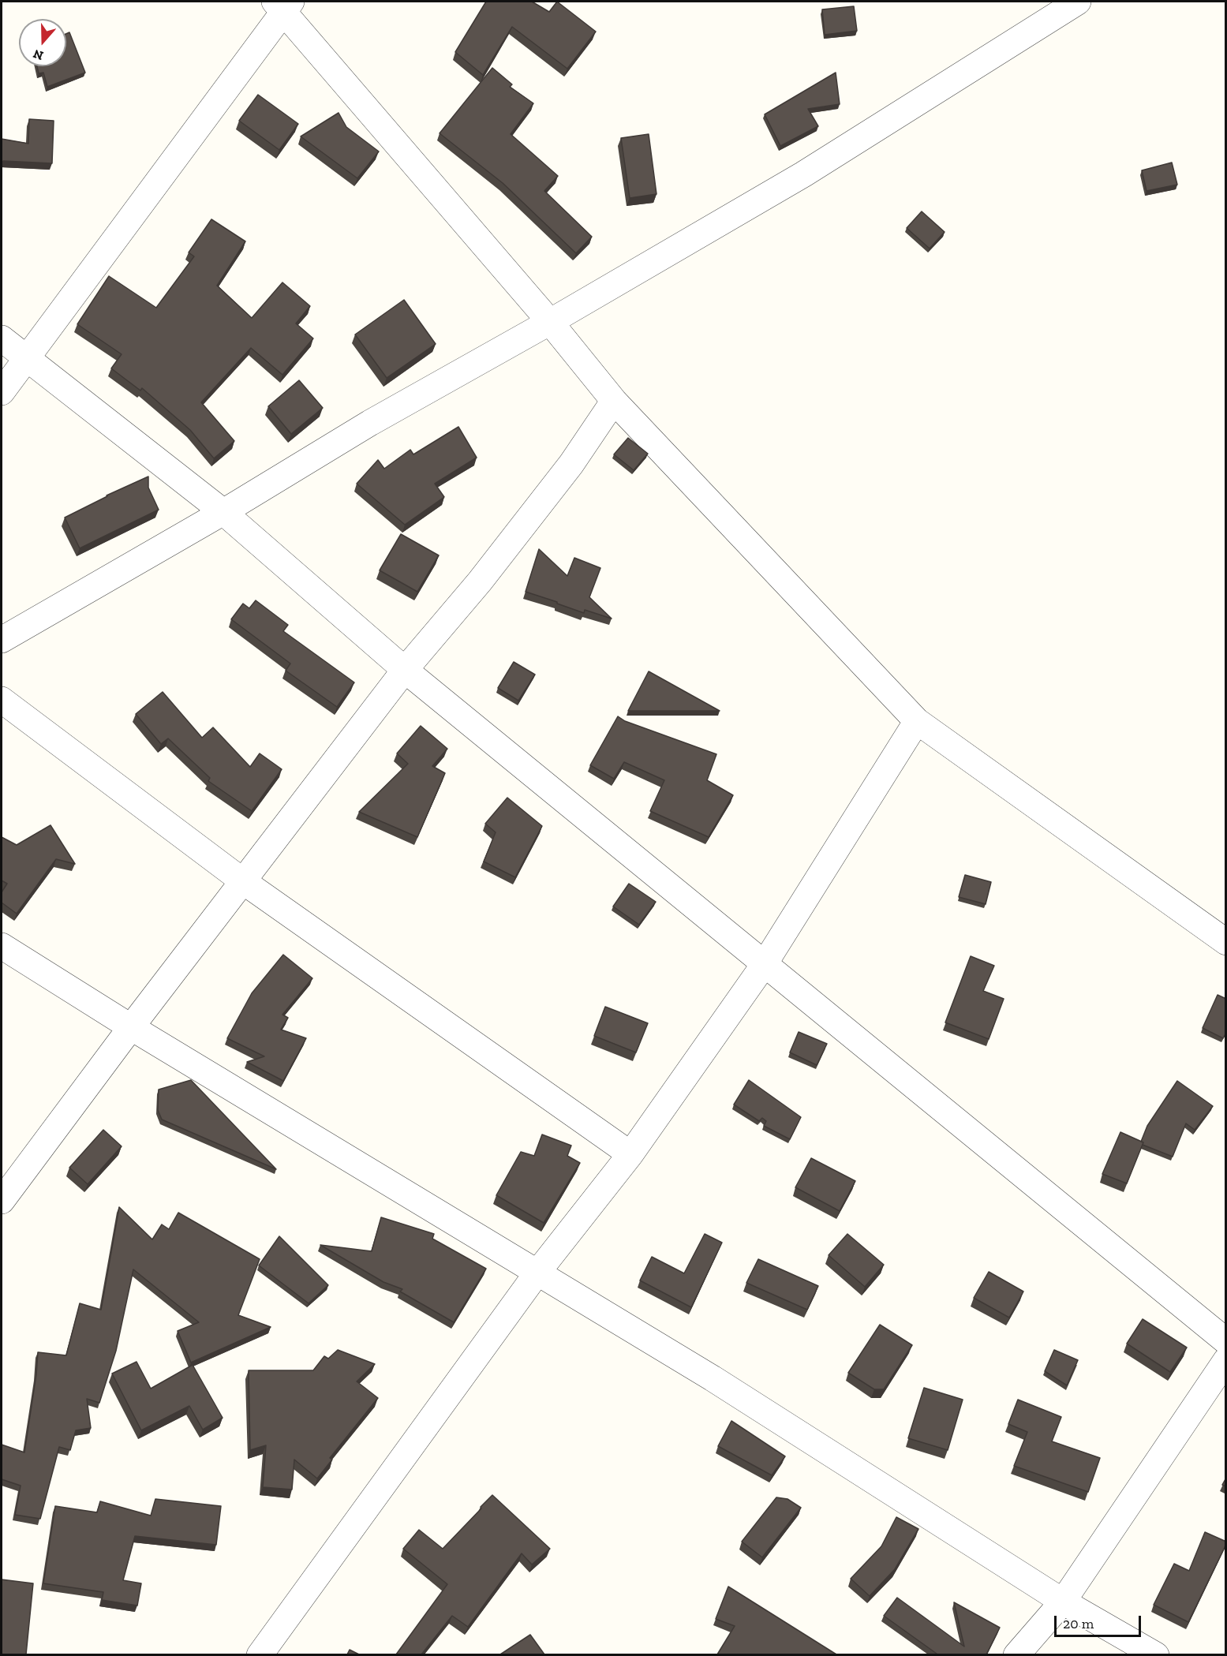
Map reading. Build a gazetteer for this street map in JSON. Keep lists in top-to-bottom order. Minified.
{"scale_bar":"20 m","north":"bottom"}
